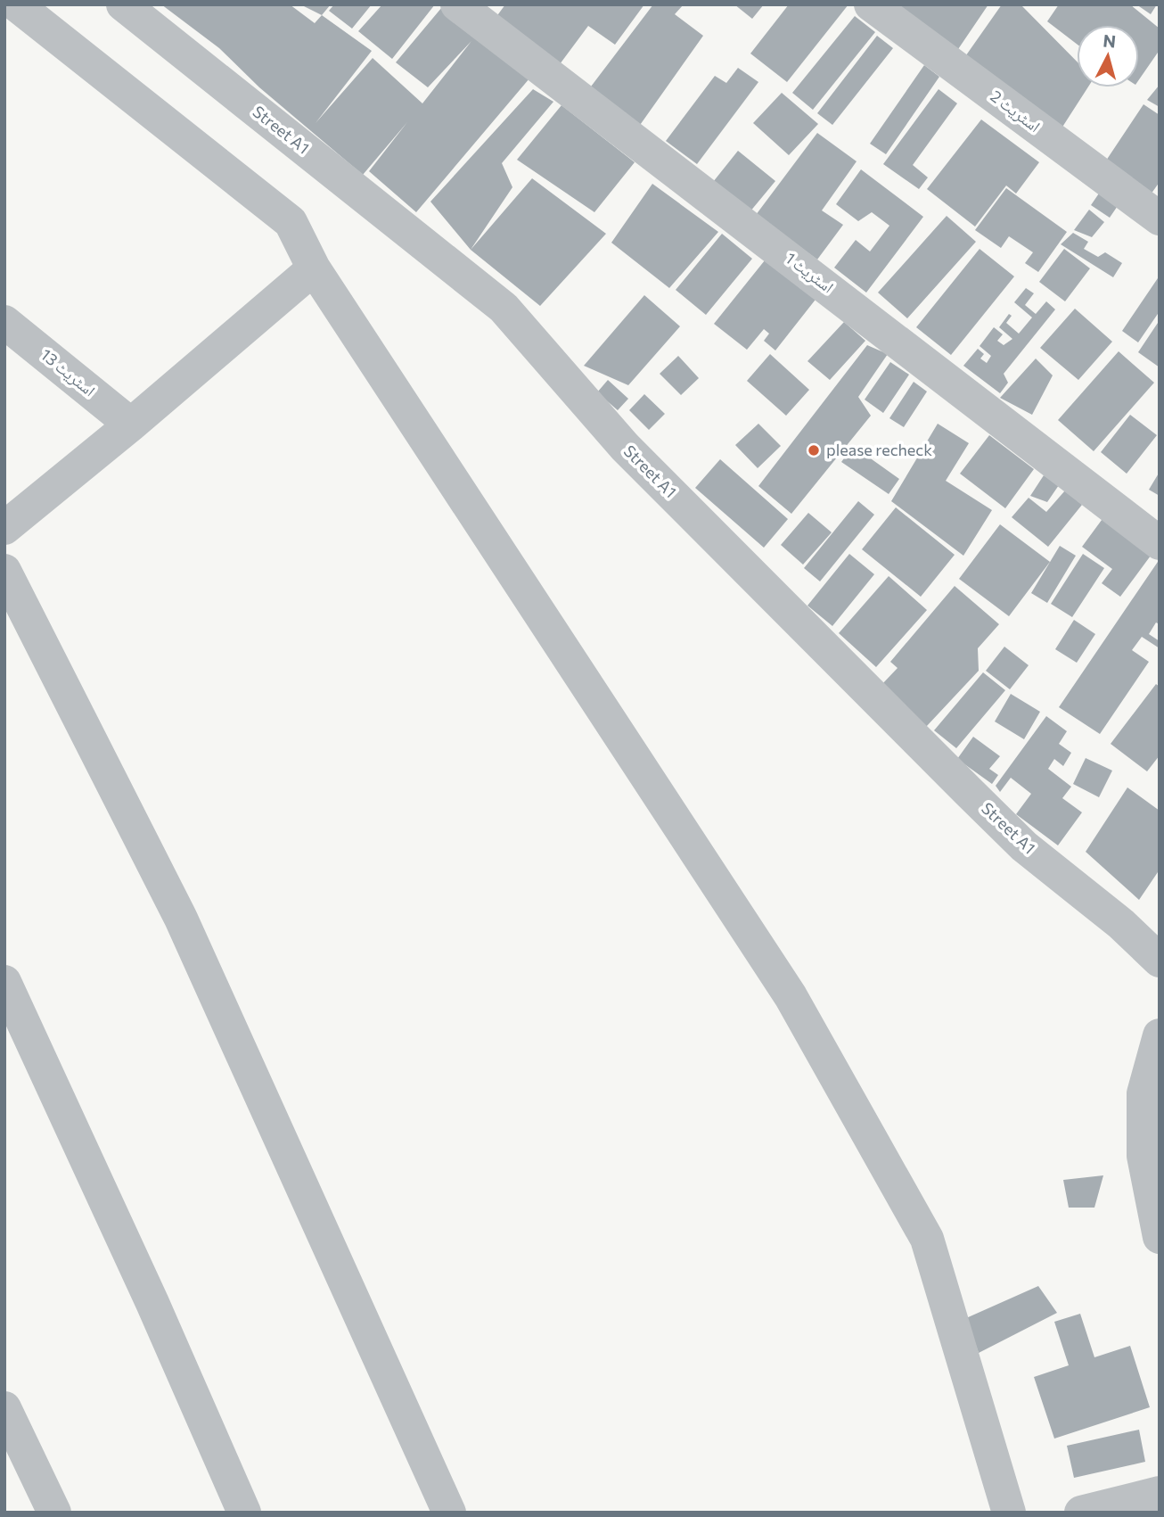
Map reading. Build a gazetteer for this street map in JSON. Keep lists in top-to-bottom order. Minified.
{"streets":{"street":["اسٹریٹ 2","Street A1","اسٹریٹ 1","اسٹریٹ 13"]},"places":["please recheck"],"north":"top"}
